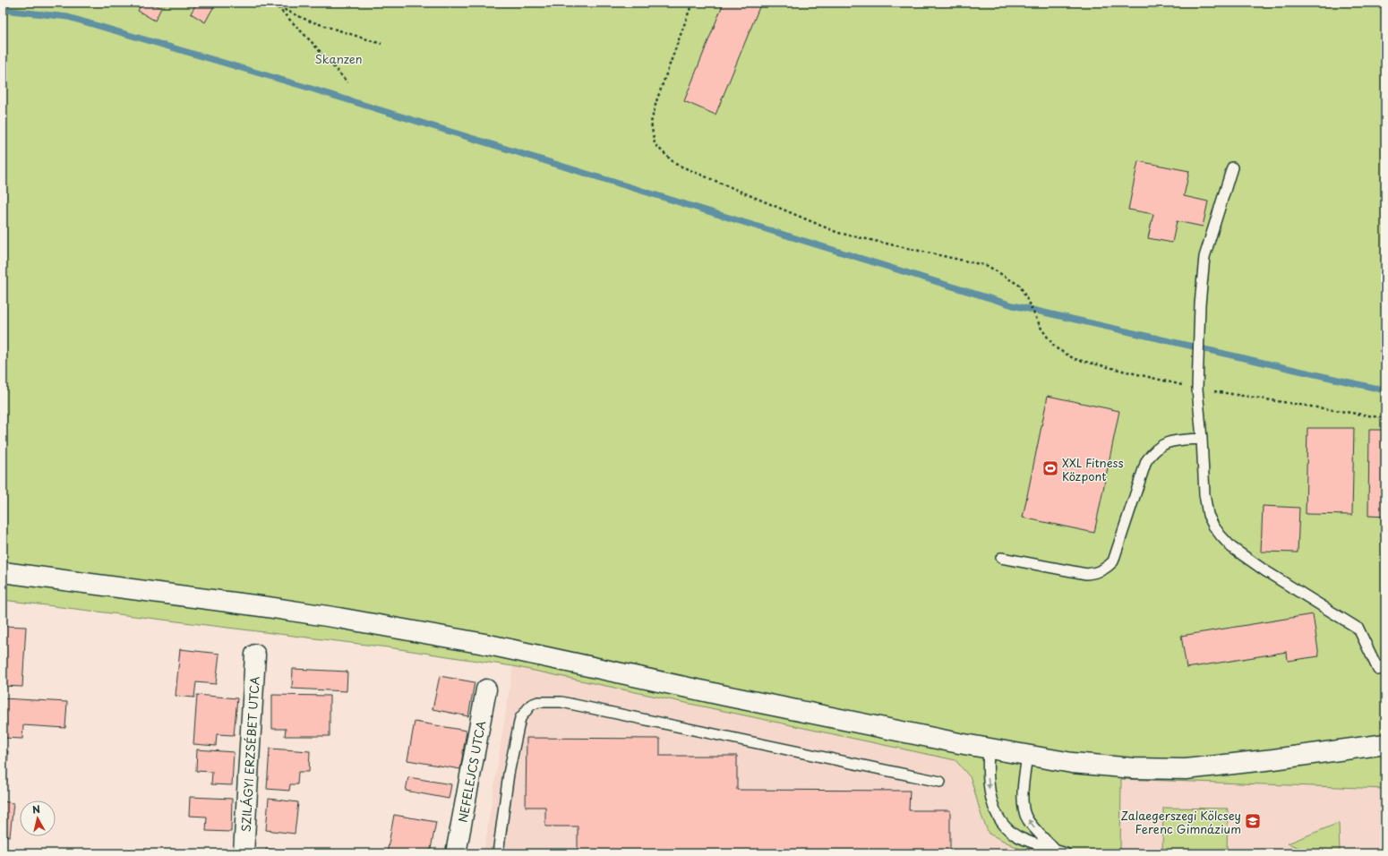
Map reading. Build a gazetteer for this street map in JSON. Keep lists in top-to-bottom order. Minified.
{"streets":{"street":["SZILÁGYI ERZSÉBET UTCA","NEFELEJCS UTCA"]},"parks":["Skanzen"],"places":{"sports":["XXL Fitness Központ"],"school or university":["Zalaegerszegi Kölcsey Ferenc Gimnázium"]},"north":"top"}
